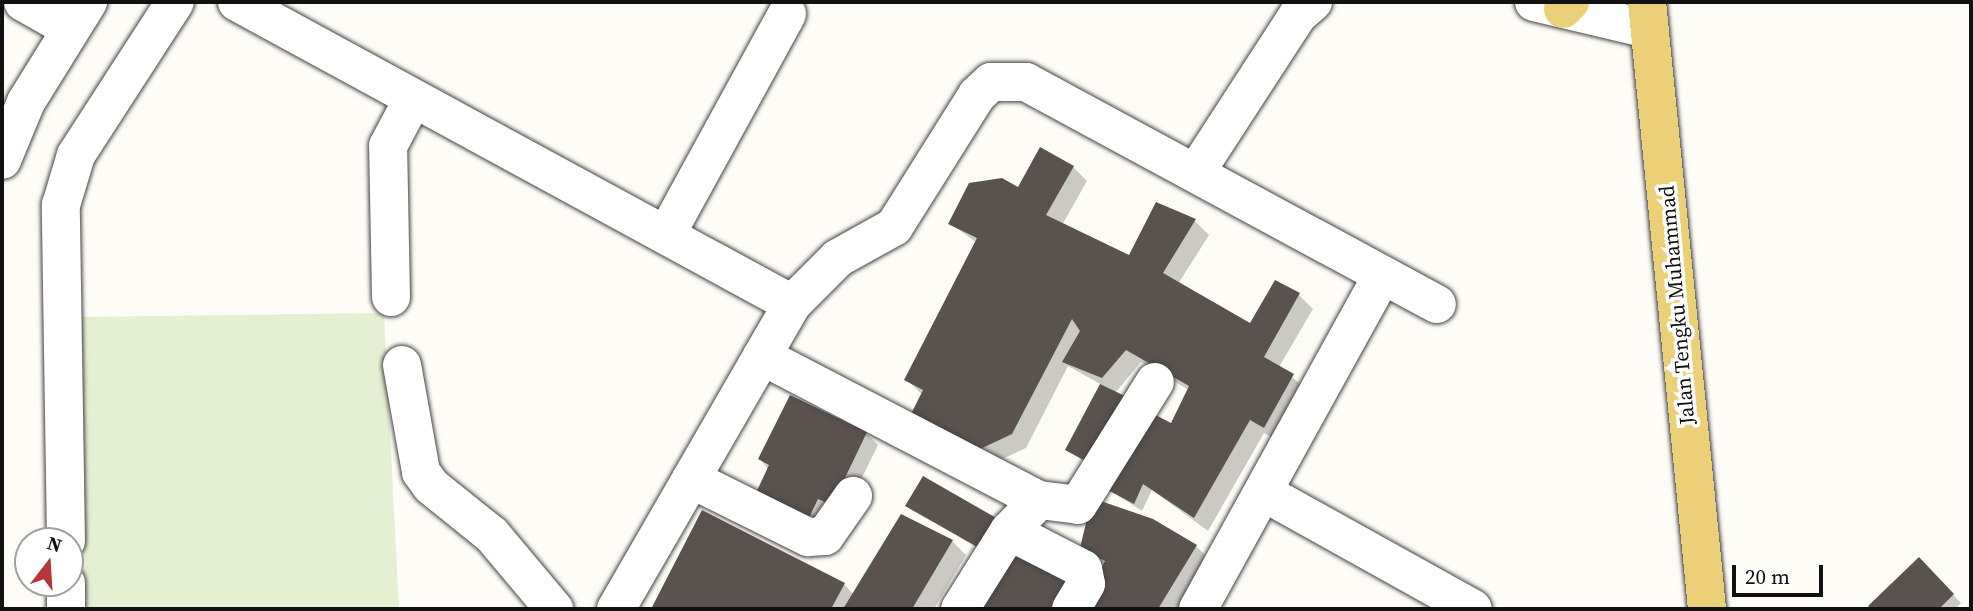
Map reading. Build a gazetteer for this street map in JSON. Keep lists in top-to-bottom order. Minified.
{"streets":{"main road":["Jalan Tengku Muhammad"]},"scale_bar":"20 m","north":"top"}
